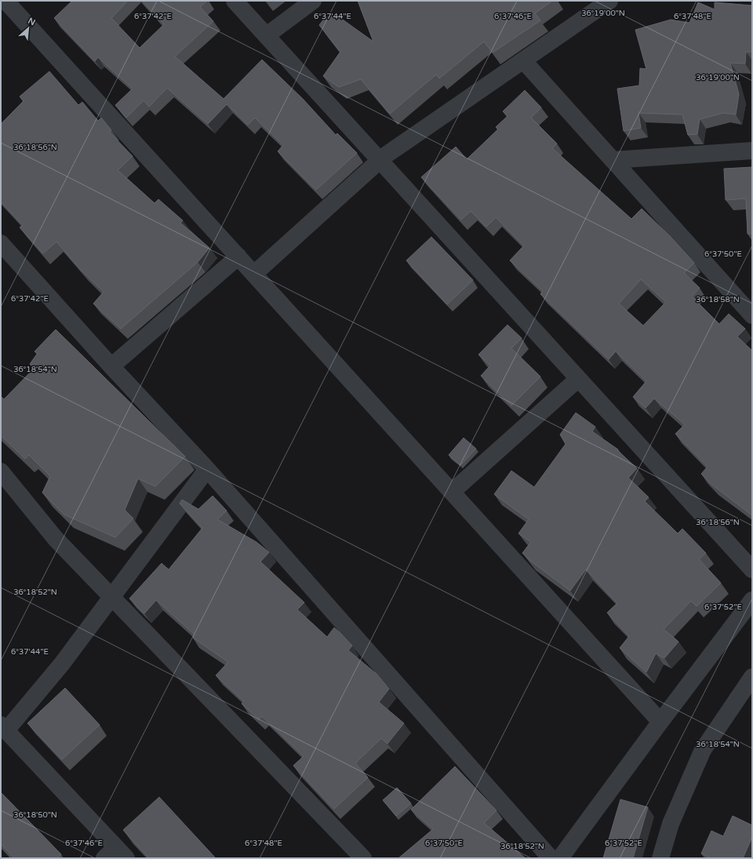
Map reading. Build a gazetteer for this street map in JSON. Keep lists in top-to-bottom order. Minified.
{"north":"top right","coordinates":["36°19'00\"N","6°37'42\"E","6°37'44\"E","6°37'46\"E","6°37'48\"E","36°18'56\"N","6°37'50\"E","36°18'58\"N","36°18'54\"N","36°18'52\"N","6°37'52\"E","36°18'50\"N"]}
